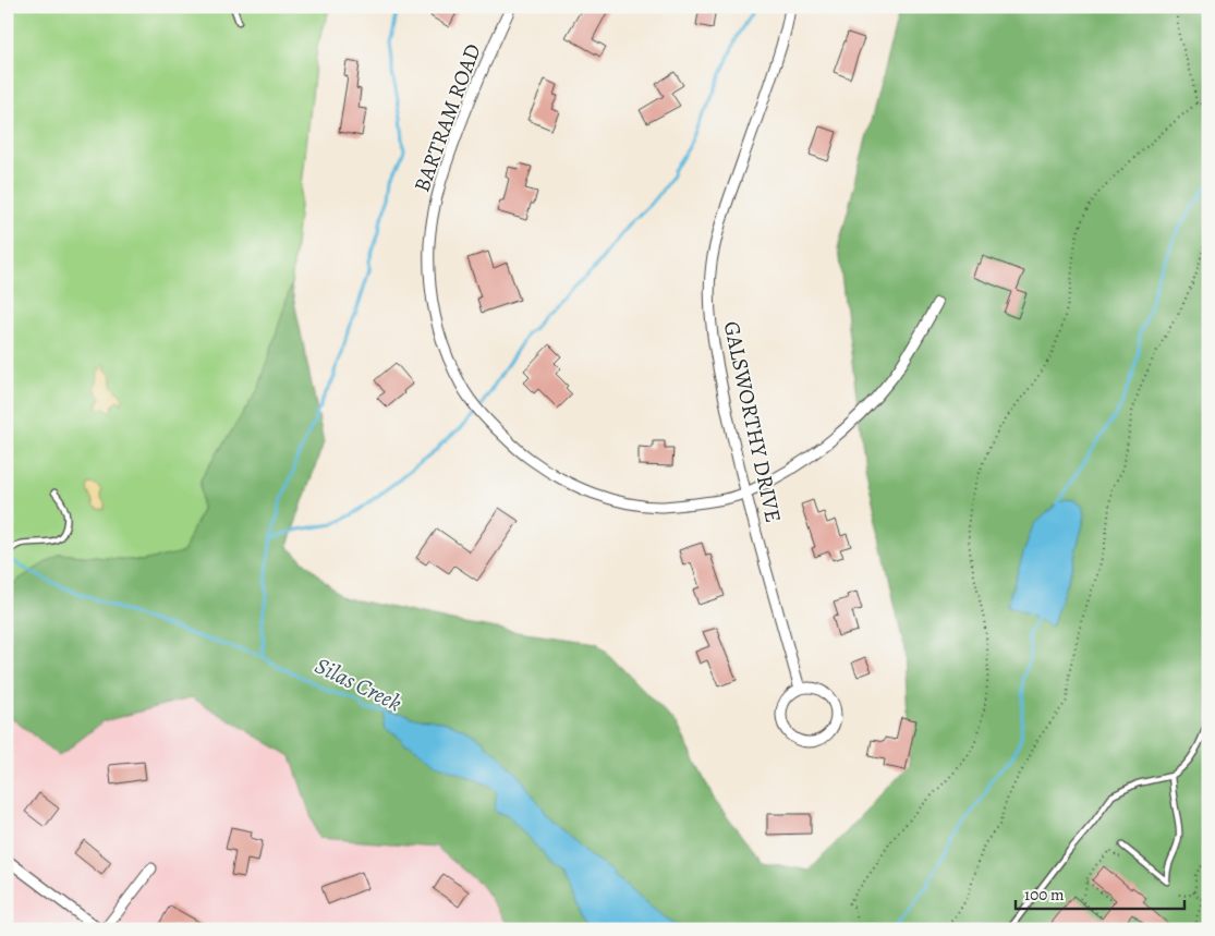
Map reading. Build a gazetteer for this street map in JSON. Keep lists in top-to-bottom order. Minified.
{"streets":{"street":["BARTRAM ROAD","GALSWORTHY DRIVE"]},"crossings":[["BARTRAM ROAD","GALSWORTHY DRIVE"]],"water":["Silas Creek"],"scale_bar":"100 m"}
